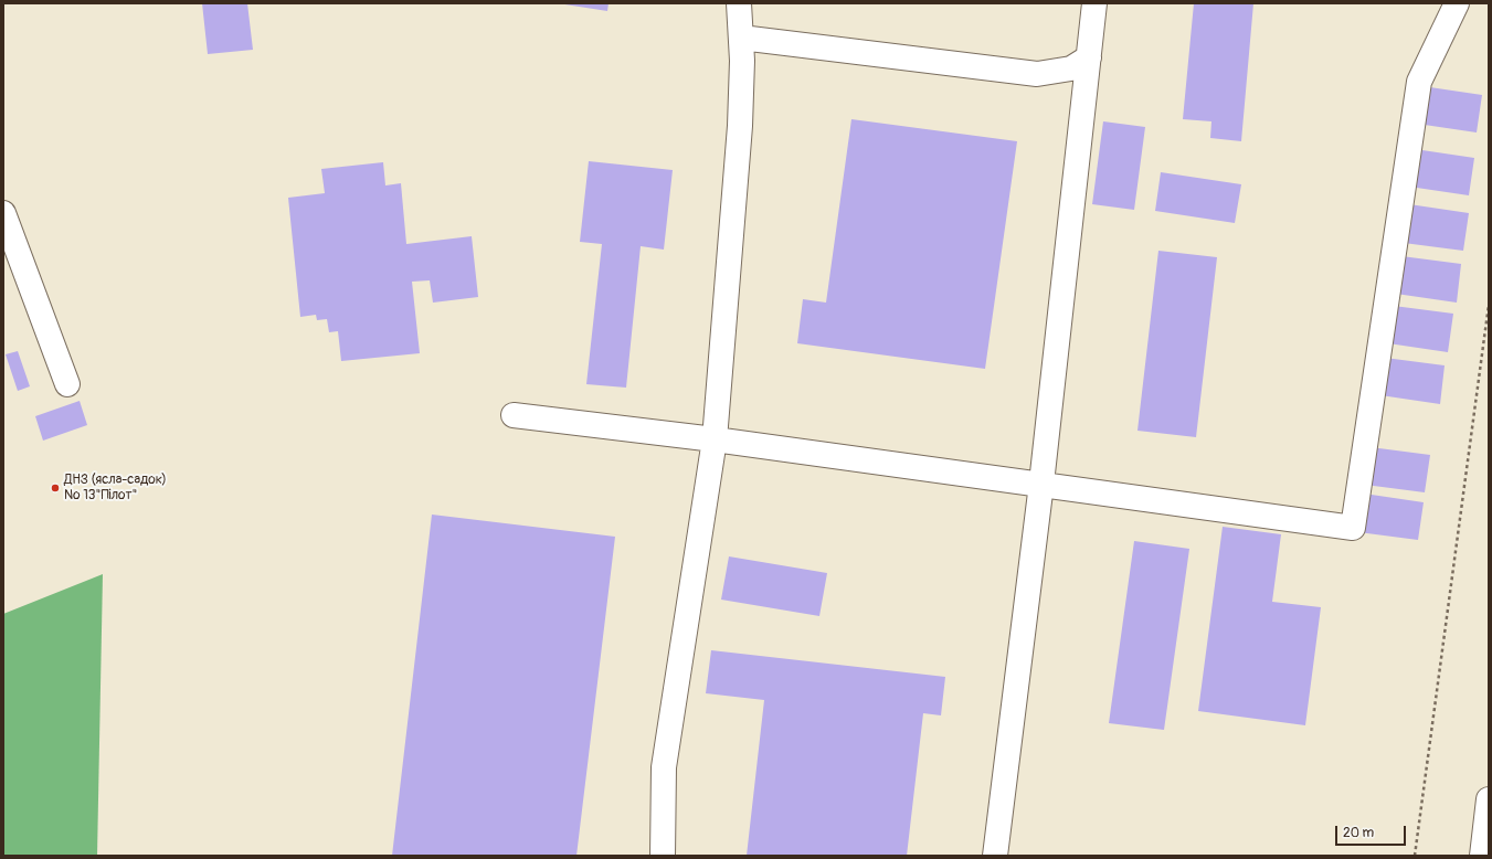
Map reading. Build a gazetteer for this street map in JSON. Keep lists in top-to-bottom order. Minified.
{"places":["ДНЗ (ясла-садок) № 13\"Пілот\""],"scale_bar":"20 m"}
